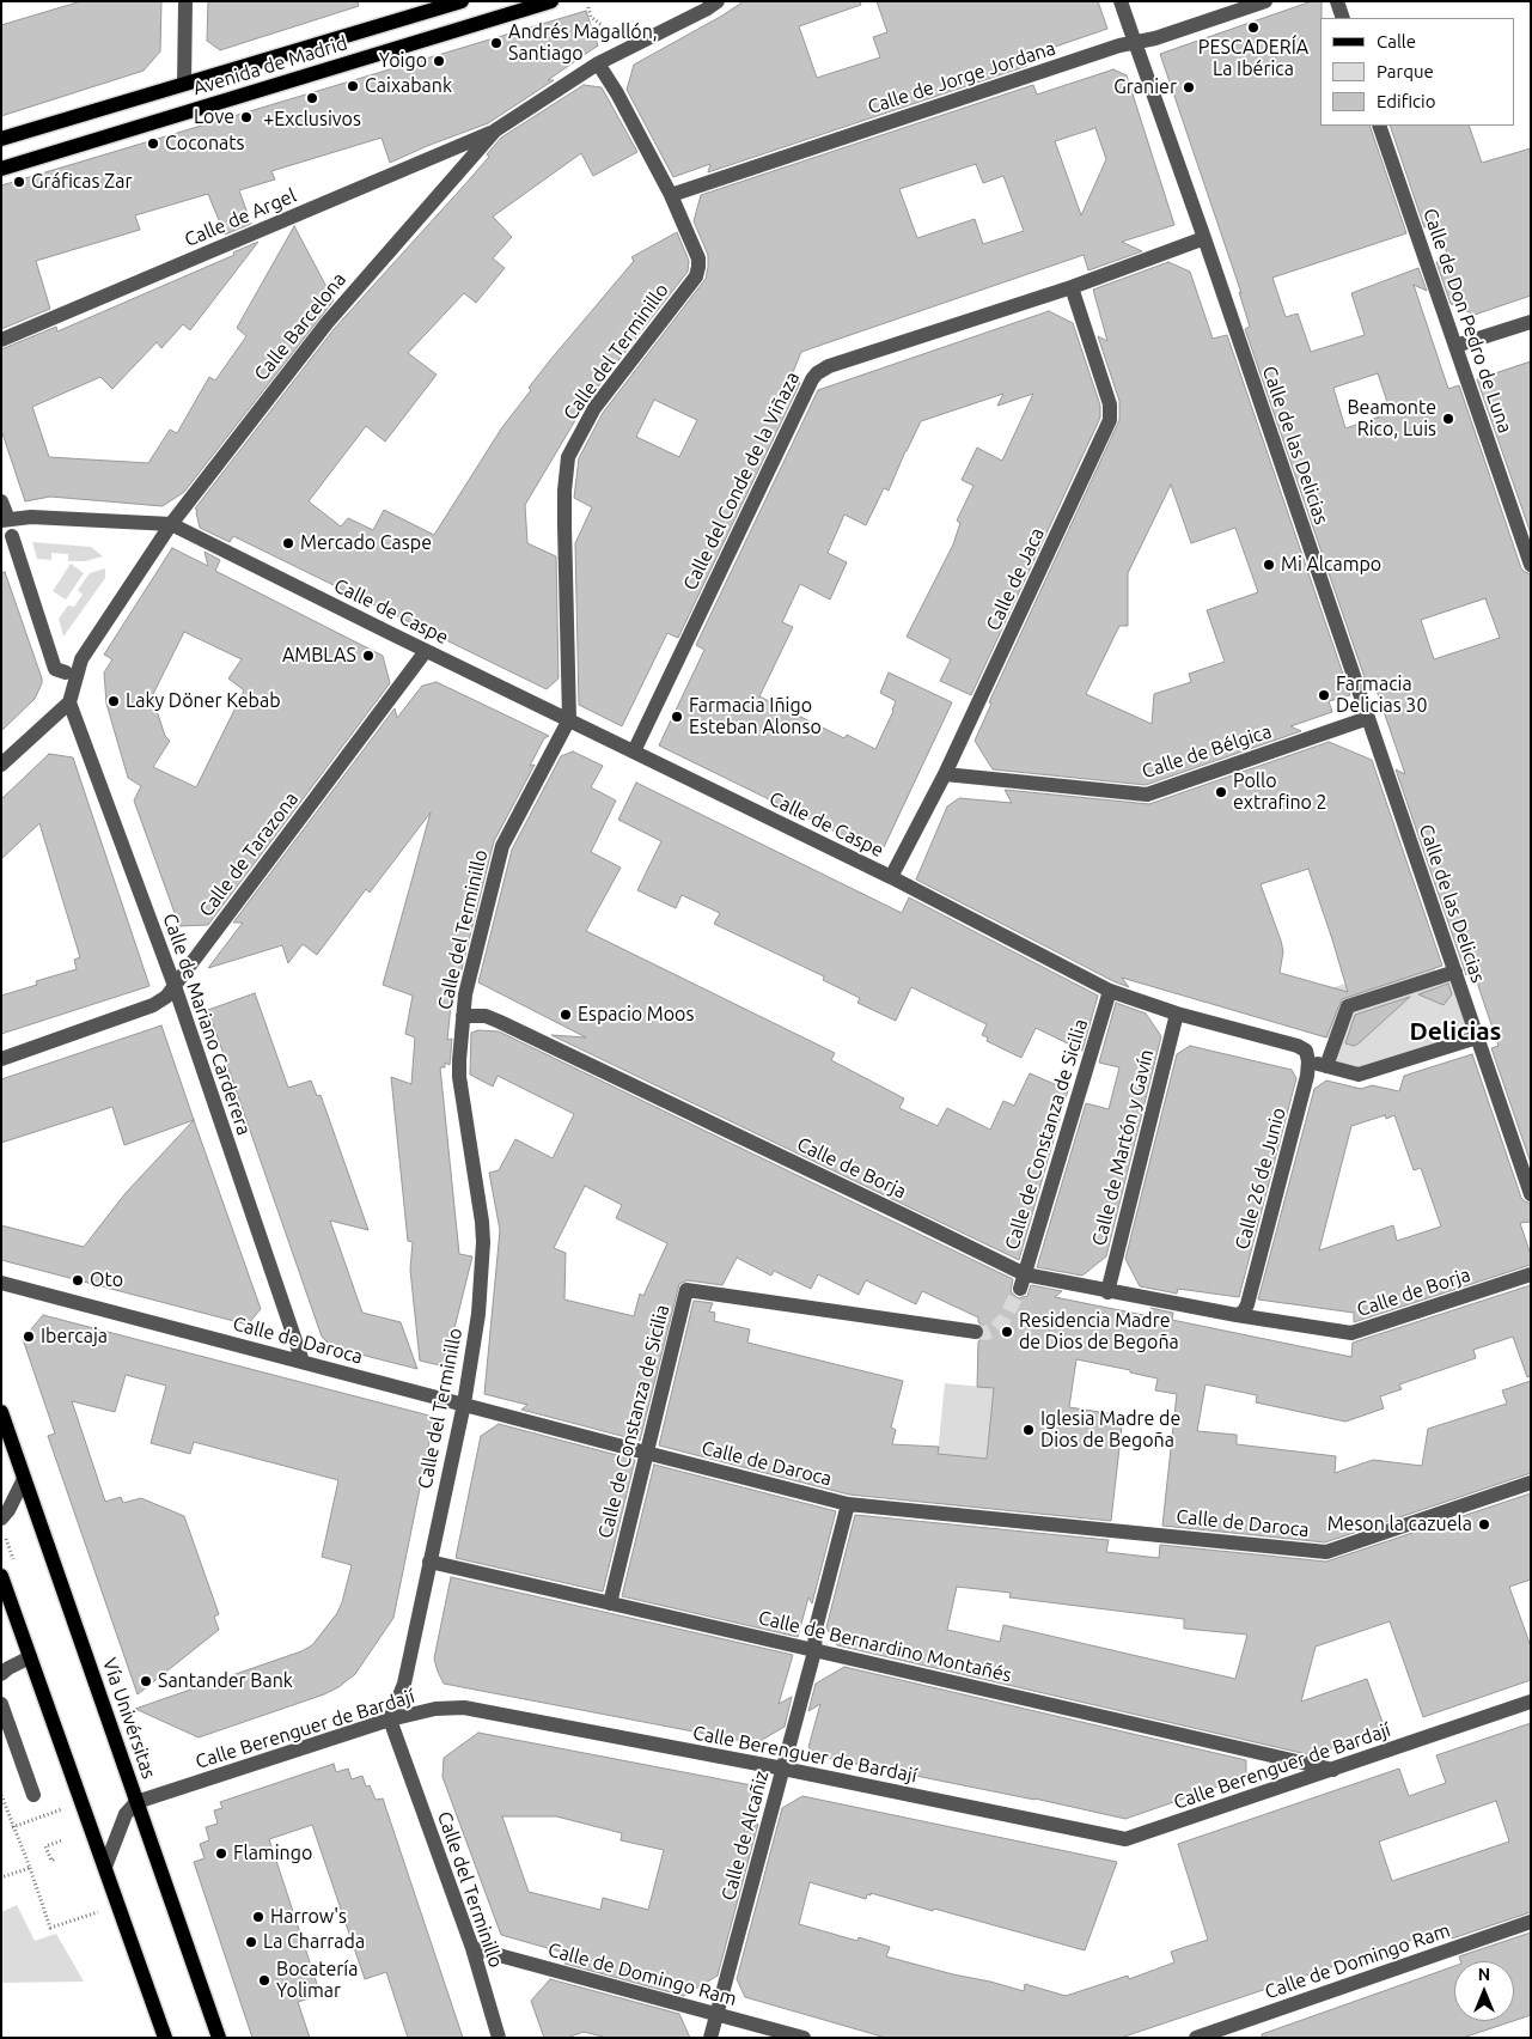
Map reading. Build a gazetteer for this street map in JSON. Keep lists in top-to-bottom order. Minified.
{"streets":{"main road":["Avenida de Madrid","Vía Univérsitas"],"street":["Calle de Jorge Jordana","Calle de Argel","Calle de Don Pedro de Luna","Calle Barcelona","Calle del Terminillo","Calle de las Delicias","Calle del Conde de la Viñaza","Calle de Jaca","Calle de Caspe","Calle de Bélgica","Calle de Tarazona","Calle de Mariano Carderera","Calle de Constanza de Sicilia","Calle de Martón y Gavín","Calle de Borja","Calle 26 de Junio","Calle de Daroca","Calle de Bernardino Montañés","Calle Berenguer de Bardají","Calle de Alcañiz","Calle de Domingo Ram"]},"crossings":[["Calle de Jorge Jordana","Calle del Terminillo"],["Calle de Argel","Calle Barcelona"],["Calle Barcelona","Calle del Terminillo"],["Calle Barcelona","Calle de Caspe"],["Calle Barcelona","Calle de Mariano Carderera"],["Calle del Terminillo","Calle de Caspe"],["Calle del Terminillo","Calle de Borja"],["Calle del Terminillo","Calle de Daroca"],["Calle del Terminillo","Calle de Bernardino Montañés"],["Calle del Terminillo","Calle Berenguer de Bardají"],["Calle del Terminillo","Calle de Domingo Ram"],["Calle de las Delicias","Calle del Conde de la Viñaza"],["Calle de las Delicias","Calle de Caspe"],["Calle de las Delicias","Calle de Bélgica"],["Calle del Conde de la Viñaza","Calle de Jaca"],["Calle del Conde de la Viñaza","Calle de Caspe"],["Calle de Jaca","Calle de Caspe"],["Calle de Jaca","Calle de Bélgica"],["Calle de Caspe","Calle de Tarazona"],["Calle de Caspe","Calle de Constanza de Sicilia"],["Calle de Caspe","Calle de Martón y Gavín"],["Calle de Caspe","Calle 26 de Junio"],["Calle de Tarazona","Calle de Mariano Carderera"],["Calle de Mariano Carderera","Calle de Daroca"],["Calle de Constanza de Sicilia","Calle de Borja"],["Calle de Constanza de Sicilia","Calle de Daroca"],["Calle de Constanza de Sicilia","Calle de Bernardino Montañés"],["Calle de Martón y Gavín","Calle de Borja"],["Calle de Borja","Calle 26 de Junio"],["Calle de Daroca","Calle de Alcañiz"],["Calle de Bernardino Montañés","Calle Berenguer de Bardají"],["Calle de Bernardino Montañés","Calle de Alcañiz"],["Vía Univérsitas","Calle Berenguer de Bardají"],["Calle Berenguer de Bardají","Calle de Alcañiz"],["Calle de Alcañiz","Calle de Domingo Ram"]],"districts":["Delicias"],"places":["PESCADERÍA La Ibérica","Andrés Magallón, Santiago","Yoigo","Caixabank","Granier","+Exclusivos","Love","Coconats","Gráficas Zar","Beamonte Rico, Luis","Mercado Caspe","Mi Alcampo","AMBLAS","Farmacia Delicias 30","Laky Döner Kebab","Farmacia Iñigo Esteban Alonso","Pollo extrafino 2","Espacio Moos","Oto","Residencia Madre de Dios de Begoña","Ibercaja","Iglesia Madre de Dios de Begoña","Meson la cazuela","Santander Bank","Flamingo","Harrow's","La Charrada","Bocatería Yolimar"],"legend":["Calle","Parque","Edificio"],"north":"top"}
